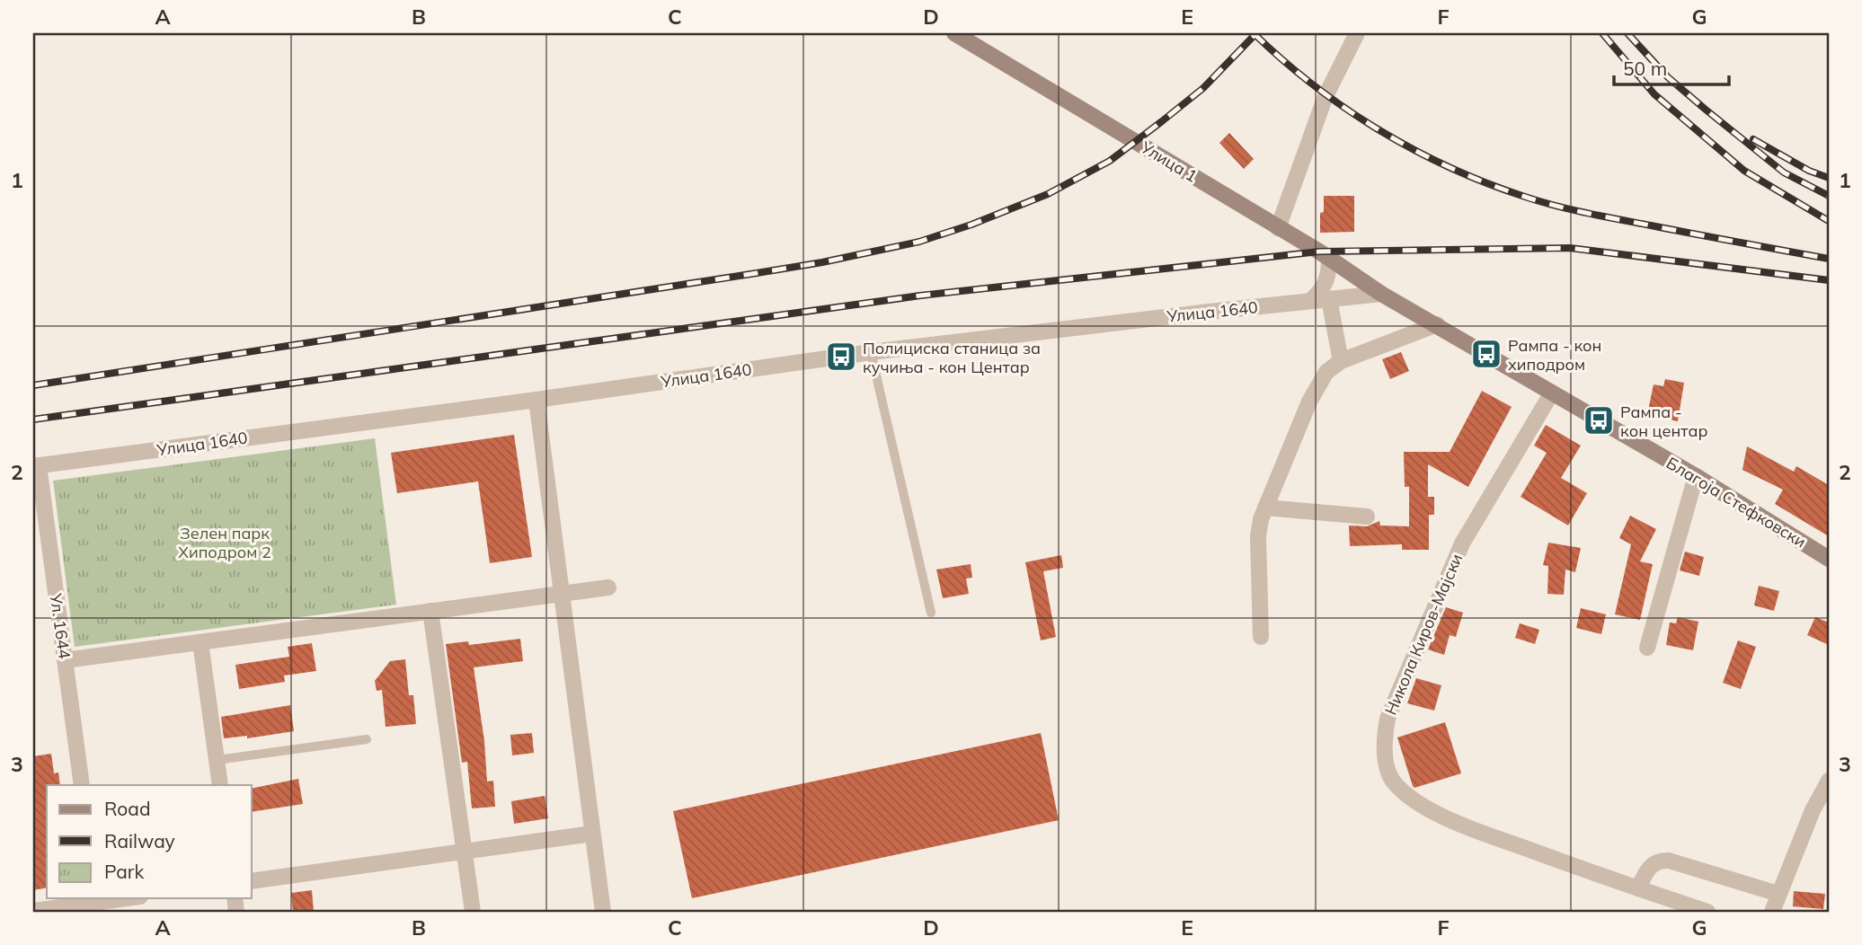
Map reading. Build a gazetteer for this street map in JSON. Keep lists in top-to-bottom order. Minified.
{"streets":{"main road":["Улица 1","Благоја Стефковски"],"street":["Улица 1640","Ул. 1644","Никола Киров-Мајски"]},"crossings":[["Улица 1","Улица 1640"],["Улица 1","Благоја Стефковски"],["Улица 1640","Благоја Стефковски"],["Улица 1640","Ул. 1644"],["Благоја Стефковски","Никола Киров-Мајски"]],"parks":["Зелен парк Хиподром 2"],"places":{"bus stop":["Рампа - кон хиподром","Полициска станица за кучиња - кон Центар","Рампа - кон центар"]},"legend":["Road","Railway","Park"],"scale_bar":"50 m","grid":{"columns":["A","B","C","D","E","F","G"],"rows":["1","2","3"]}}
